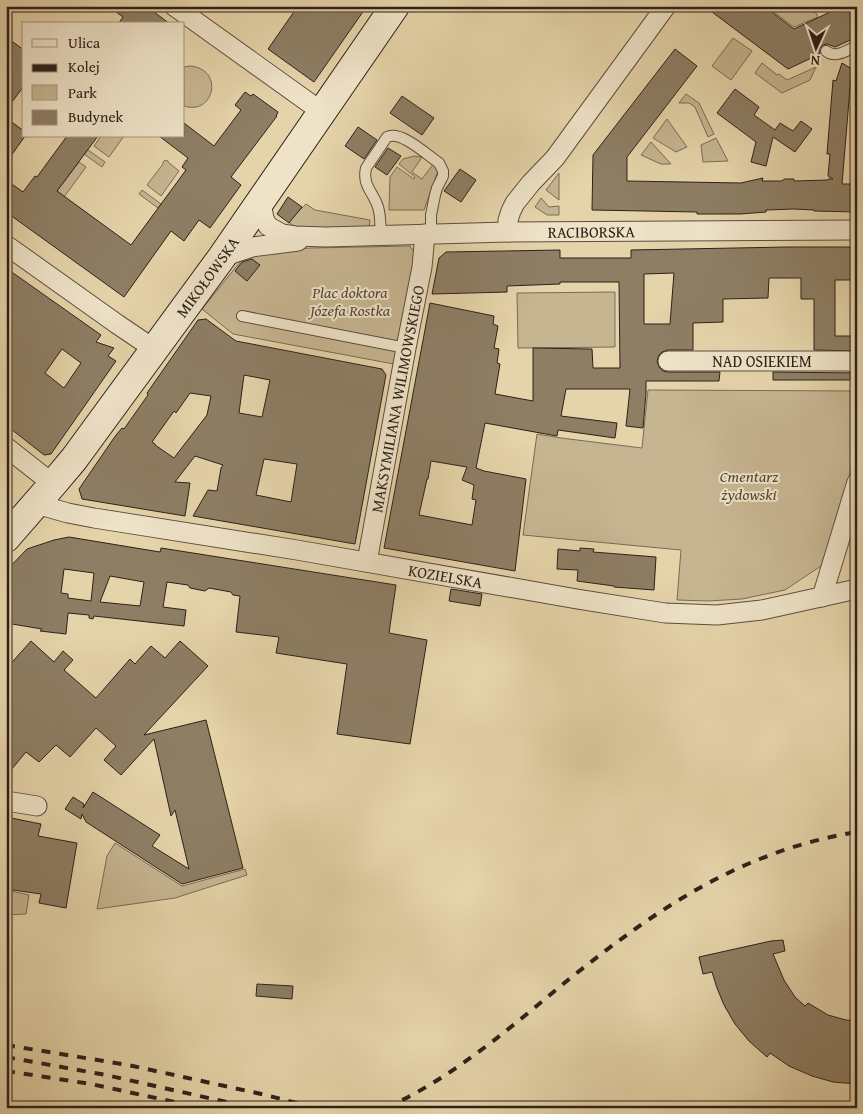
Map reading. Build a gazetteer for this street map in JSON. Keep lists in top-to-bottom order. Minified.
{"streets":{"main road":["MIKOŁOWSKA"],"street":["RACIBORSKA","NAD OSIEKIEM","MAKSYMILIANA WILIMOWSKIEGO","KOZIELSKA"]},"crossings":[["RACIBORSKA","MIKOŁOWSKA"],["RACIBORSKA","MAKSYMILIANA WILIMOWSKIEGO"],["MIKOŁOWSKA","KOZIELSKA"],["MAKSYMILIANA WILIMOWSKIEGO","KOZIELSKA"]],"parks":["Plac doktora Józefa Rostka","Cmentarz żydowski"],"legend":["Ulica","Kolej","Park","Budynek"],"north":"bottom"}
